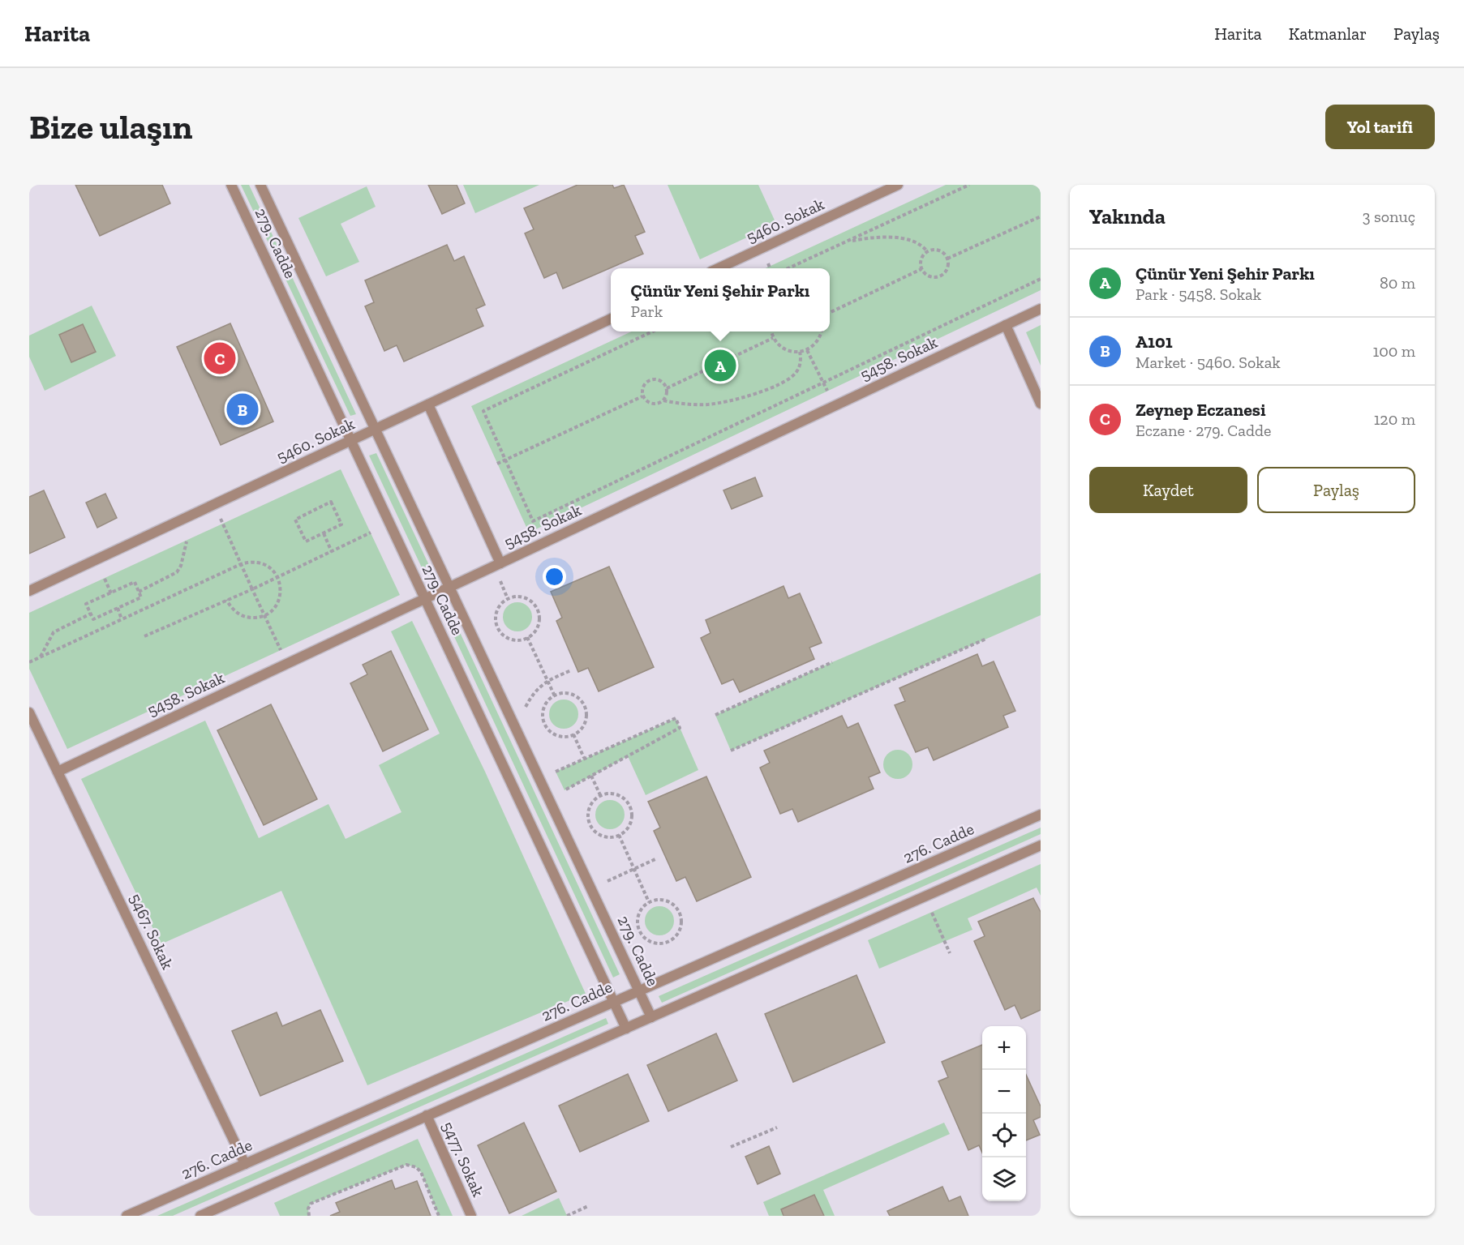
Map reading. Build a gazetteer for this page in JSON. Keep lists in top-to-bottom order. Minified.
{"streets":{"street":["5460. Sokak","279. Cadde","5458. Sokak","276. Cadde","5467. Sokak","5477. Sokak"]},"crossings":[["5460. Sokak","279. Cadde"],["279. Cadde","5458. Sokak"],["279. Cadde","276. Cadde"],["5458. Sokak","5467. Sokak"],["276. Cadde","5467. Sokak"]],"page":{"header":"Harita","nav":["Harita","Katmanlar","Paylaş"],"buttons":["Yol tarifi",["Kaydet","Paylaş"]],"title":"Bize ulaşın","heading":["Yakında","3 sonuç"],"list":[{"mark":"A","name":"Çünür Yeni Şehir Parkı","note":"Park · 5458. Sokak","value":"80 m"},{"mark":"B","name":"A101","note":"Market · 5460. Sokak","value":"100 m"},{"mark":"C","name":"Zeynep Eczanesi","note":"Eczane · 279. Cadde","value":"120 m"}],"popup":["Çünür Yeni Şehir Parkı","Park"],"pins":["C","A","B"],"map_buttons":["+","−"]}}
